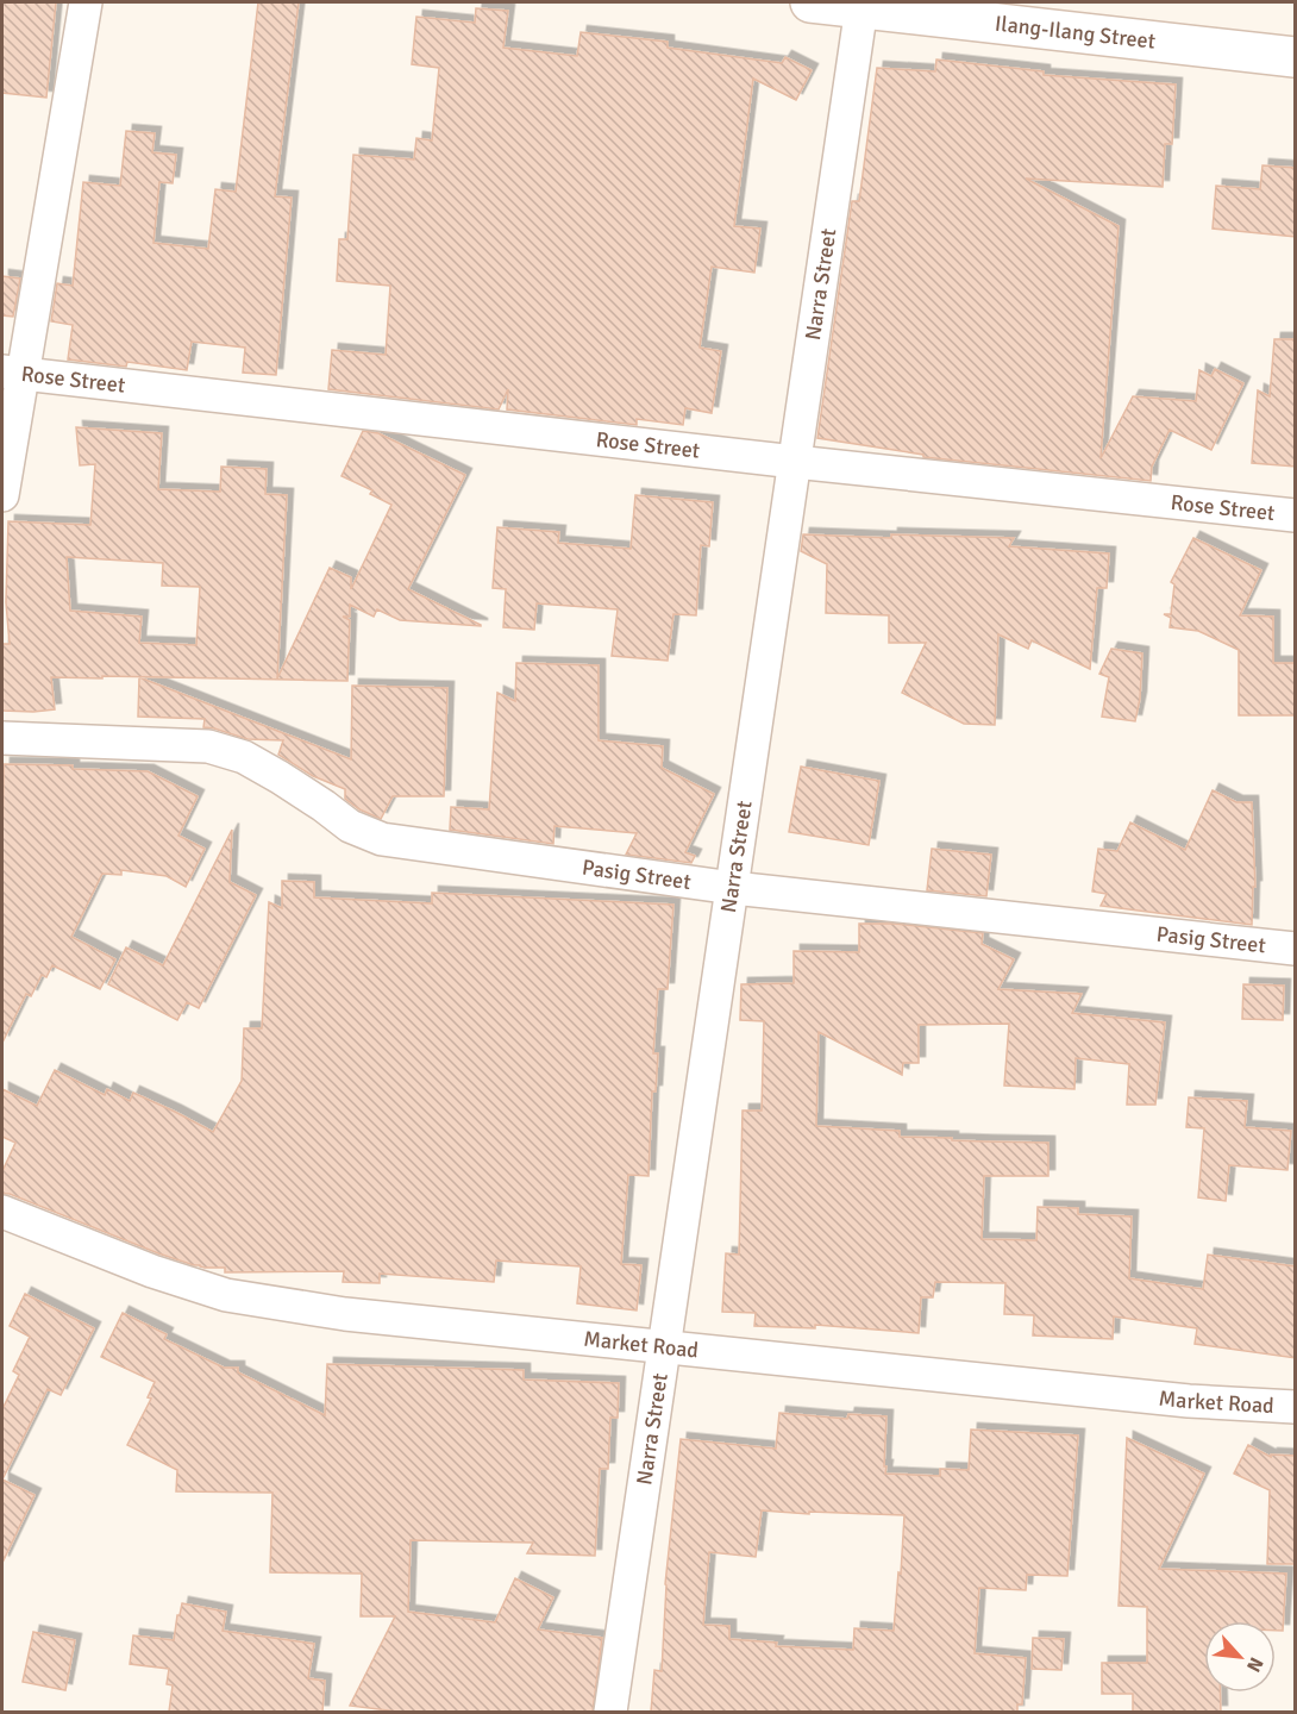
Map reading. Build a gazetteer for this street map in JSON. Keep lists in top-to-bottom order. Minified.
{"streets":{"main road":["Ilang-Ilang Street"],"street":["Narra Street","Rose Street","Pasig Street","Market Road"]},"crossings":[["Ilang-Ilang Street","Narra Street"],["Narra Street","Rose Street"],["Narra Street","Pasig Street"],["Narra Street","Market Road"]],"north":"bottom right"}
